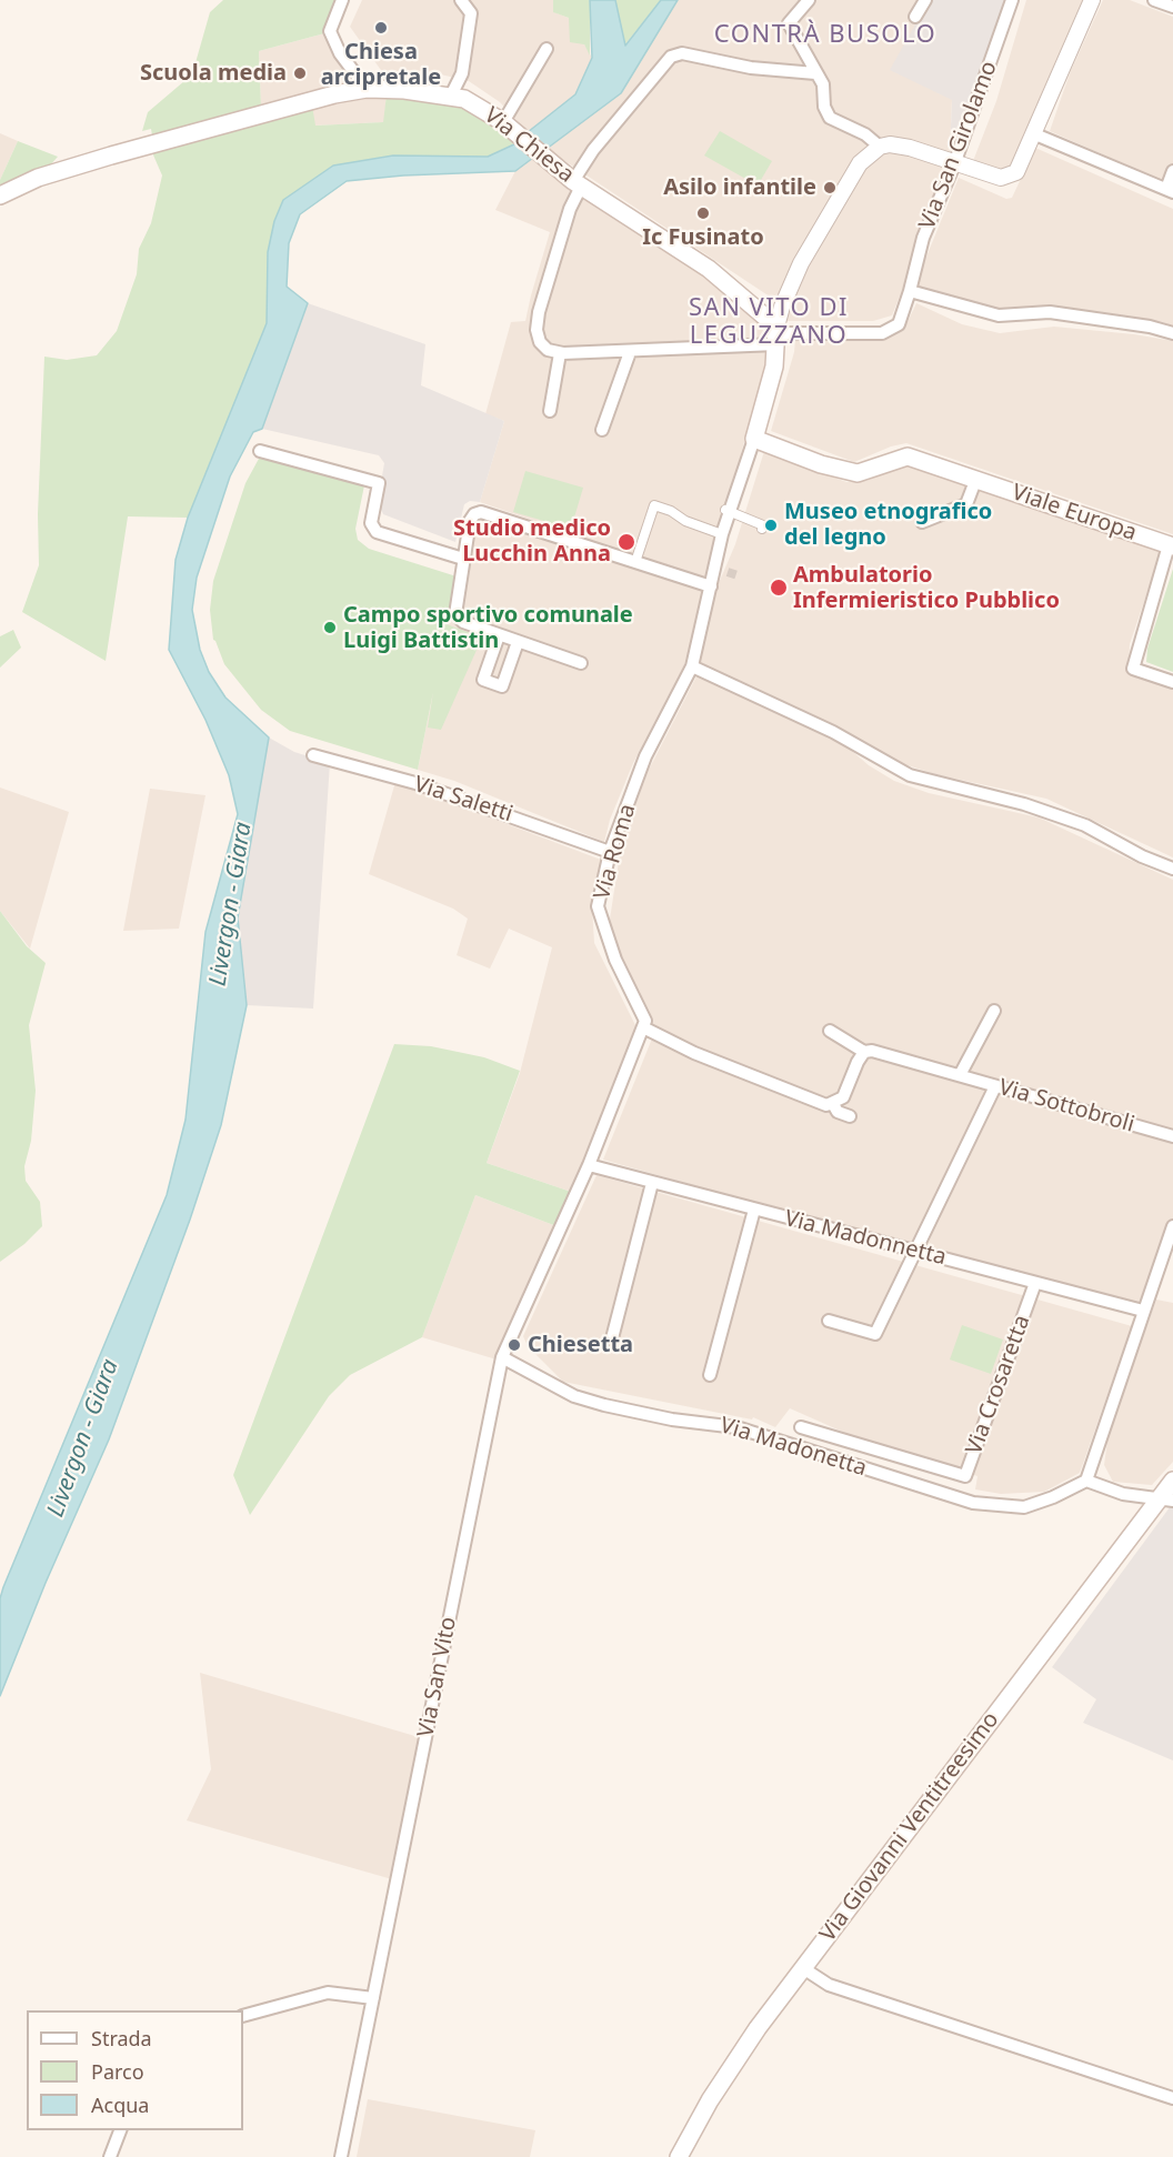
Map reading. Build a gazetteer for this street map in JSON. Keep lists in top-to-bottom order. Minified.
{"streets":{"main road":["Via Chiesa","Viale Europa","Via Roma","Via Giovanni Ventitreesimo"],"street":["Via San Girolamo","Via Saletti","Via Sottobroli","Via Madonnetta","Via Crosaretta","Via Madonetta","Via San Vito"]},"crossings":[["Via Chiesa","Via San Girolamo"],["Via Chiesa","Via Roma"],["Via San Girolamo","Via Roma"],["Viale Europa","Via Roma"],["Via Saletti","Via Roma"],["Via Madonnetta","Via Crosaretta"],["Via Madonetta","Via San Vito"]],"districts":["CONTRÀ BUSOLO","SAN VITO DI LEGUZZANO"],"water":["Livergon - Giara"],"places":["Chiesa arcipretale","Scuola media","Asilo infantile","Ic Fusinato","Museo etnografico del legno","Studio medico Lucchin Anna","Ambulatorio Infermieristico Pubblico","Campo sportivo comunale Luigi Battistin","Chiesetta"],"legend":["Strada","Parco","Acqua"]}
